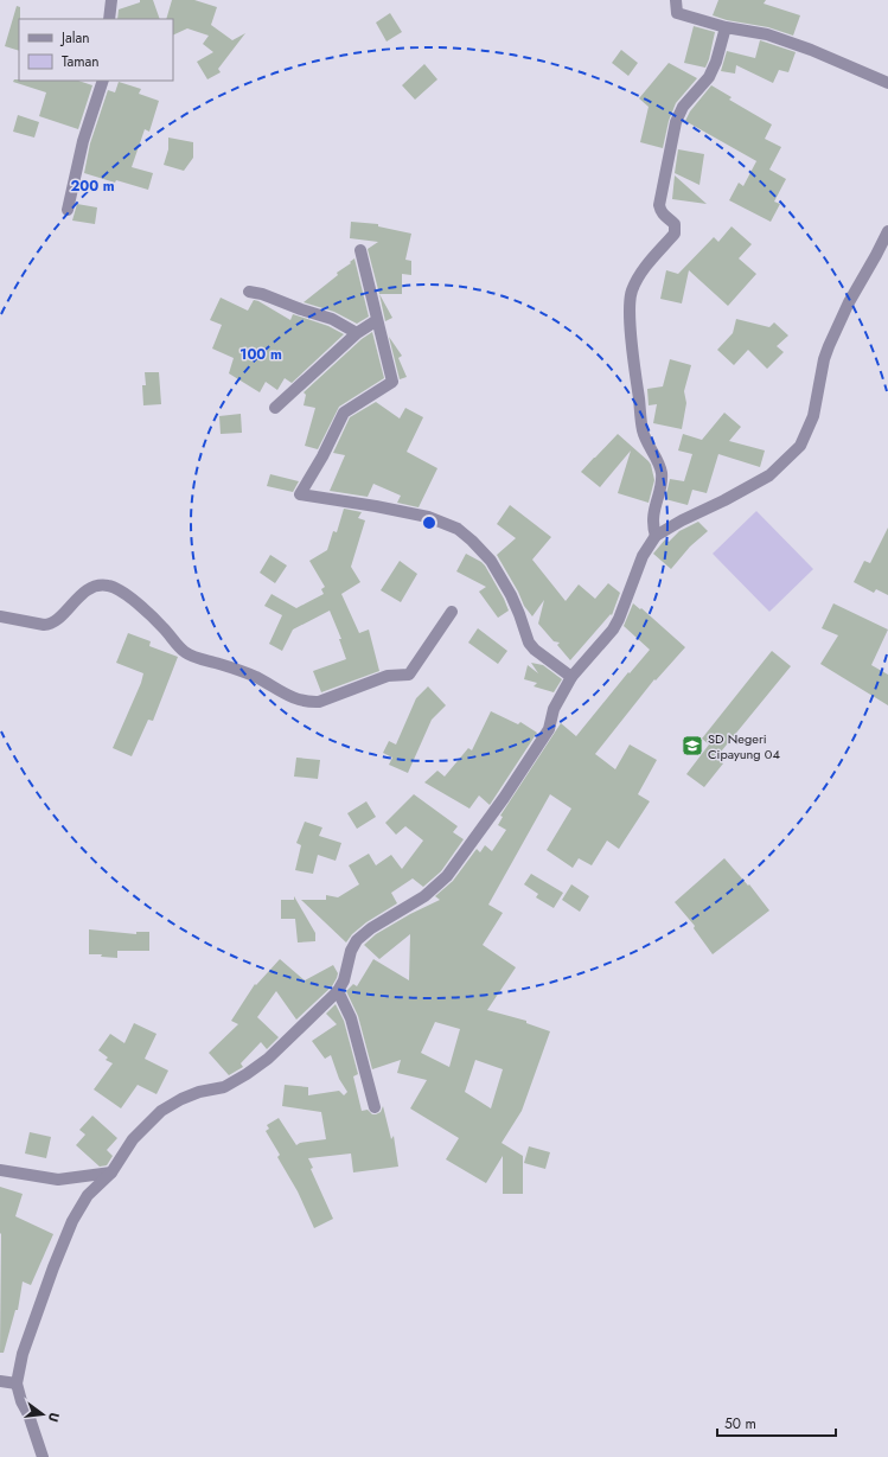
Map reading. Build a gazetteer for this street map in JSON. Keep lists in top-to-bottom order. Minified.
{"places":{"school or university":["SD Negeri Cipayung 04"]},"legend":["Jalan","Taman"],"scale_bar":"50 m","north":"right","rings":["200 m","100 m"]}
